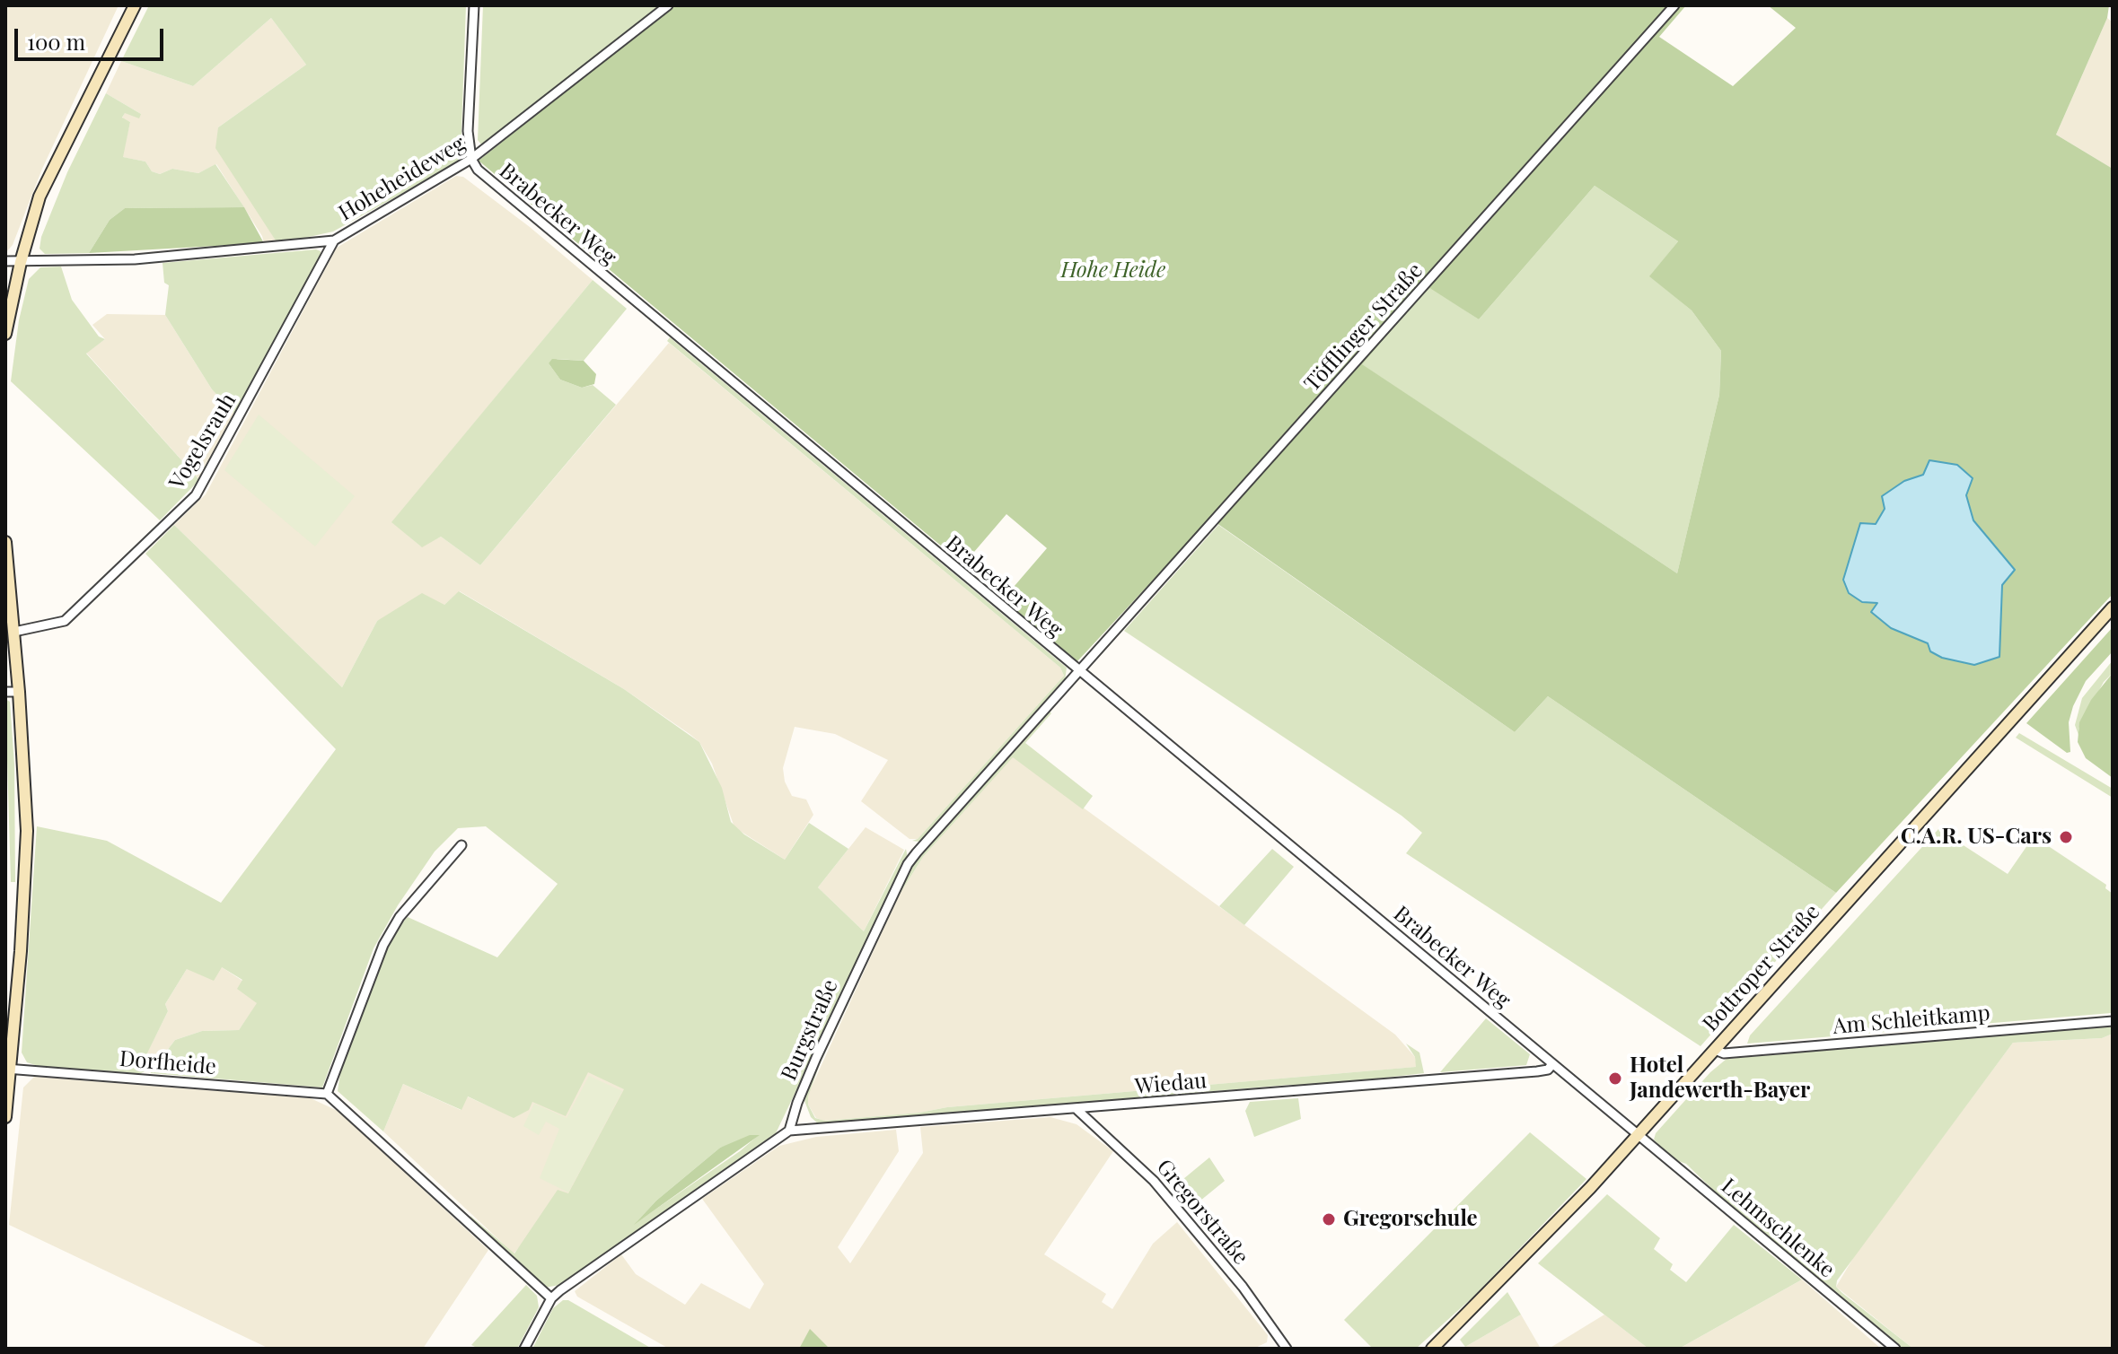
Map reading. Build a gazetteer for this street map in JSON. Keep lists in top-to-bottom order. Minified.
{"streets":{"main road":["Bottroper Straße"],"street":["Hoheheideweg","Brabecker Weg","Töfflinger Straße","Vogelsrauh","Am Schleitkamp","Burgstraße","Dorfheide","Wiedau","Gregorstraße","Lehmschlenke"]},"crossings":[["Hoheheideweg","Brabecker Weg"],["Hoheheideweg","Vogelsrauh"],["Brabecker Weg","Töfflinger Straße"],["Brabecker Weg","Bottroper Straße"],["Brabecker Weg","Burgstraße"],["Brabecker Weg","Wiedau"],["Brabecker Weg","Lehmschlenke"],["Töfflinger Straße","Burgstraße"],["Bottroper Straße","Am Schleitkamp"],["Bottroper Straße","Lehmschlenke"],["Burgstraße","Wiedau"],["Wiedau","Gregorstraße"]],"parks":["Hohe Heide"],"places":["C.A.R. US-Cars","Hotel Jandewerth-Bayer","Gregorschule"],"scale_bar":"100 m"}
